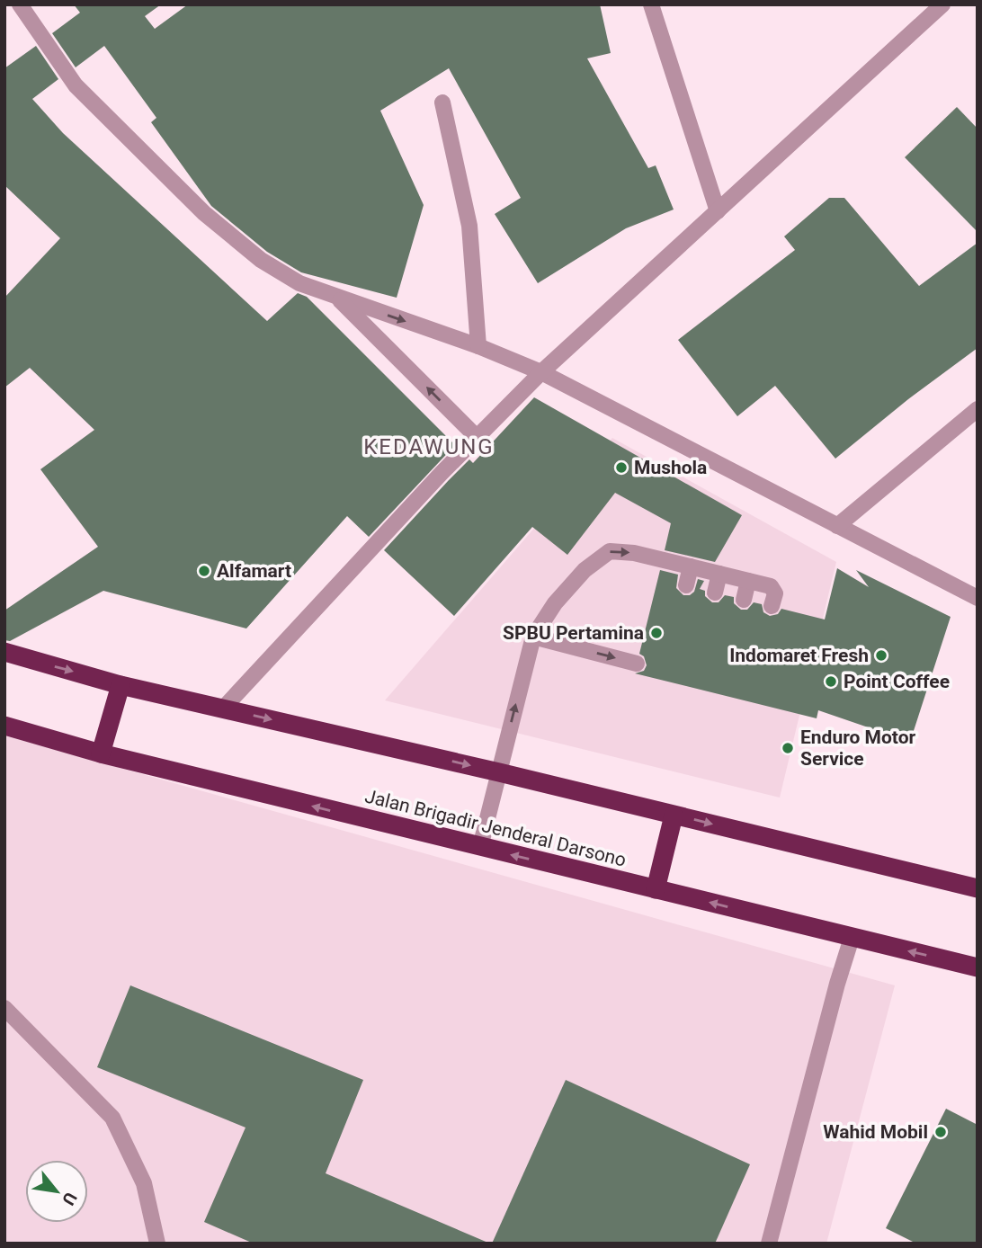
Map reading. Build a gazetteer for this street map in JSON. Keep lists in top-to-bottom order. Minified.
{"streets":{"highway":["Jalan Brigadir Jenderal Darsono"]},"districts":["KEDAWUNG"],"places":["Mushola","Alfamart","SPBU Pertamina","Indomaret Fresh","Point Coffee","Enduro Motor Service","Wahid Mobil"],"north":"bottom right"}
